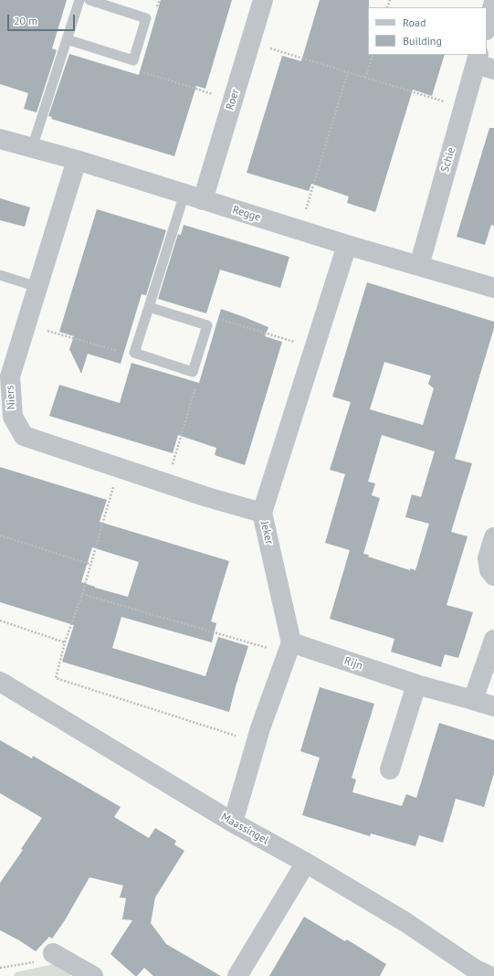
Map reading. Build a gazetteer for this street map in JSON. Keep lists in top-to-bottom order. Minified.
{"streets":{"street":["Roer","Schie","Regge","Niers","Jeker","Rijn","Maassingel"]},"crossings":[["Roer","Regge"],["Schie","Regge"],["Regge","Niers"],["Regge","Jeker"],["Niers","Jeker"],["Jeker","Rijn"]],"legend":["Road","Building"],"scale_bar":"20 m"}
